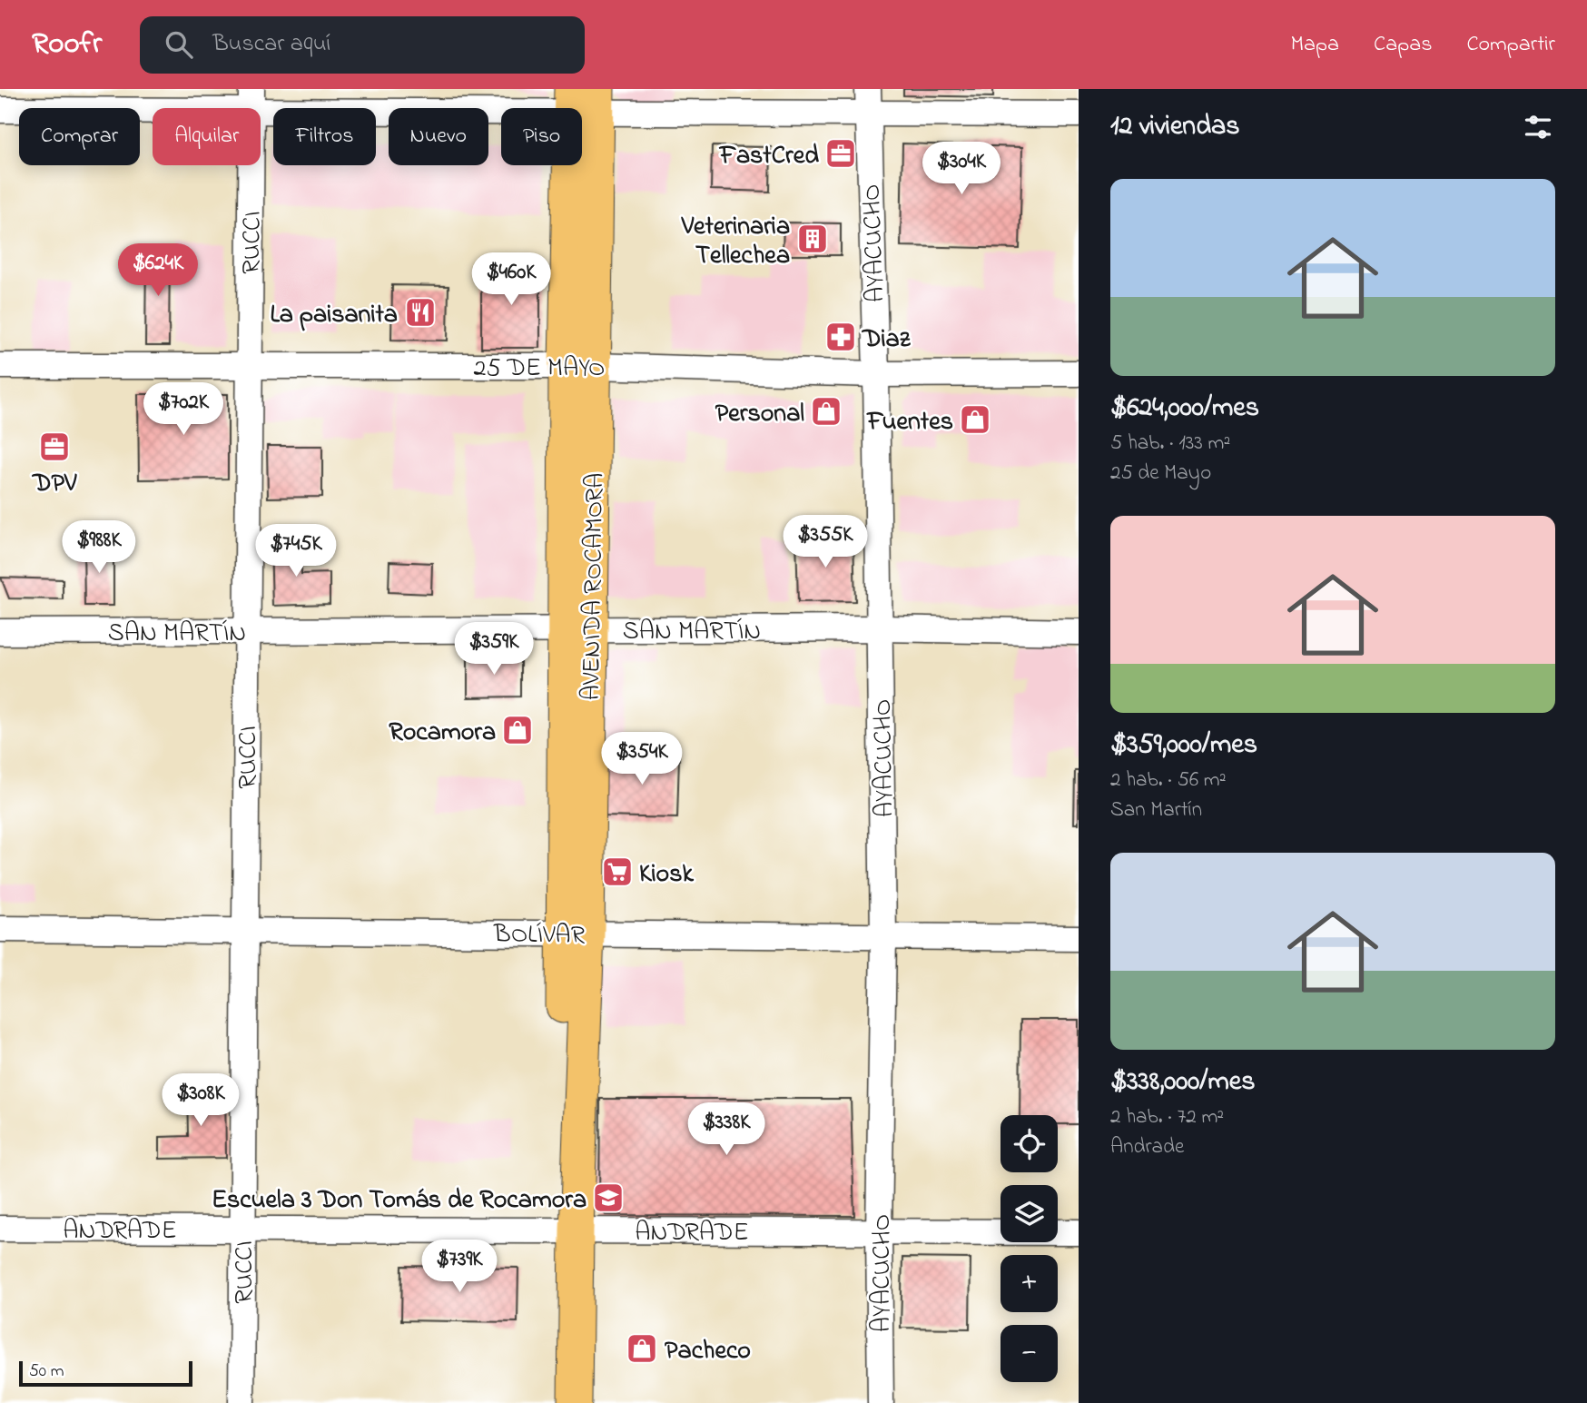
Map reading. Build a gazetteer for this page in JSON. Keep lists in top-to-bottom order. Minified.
{"streets":{"main road":["AVENIDA ROCAMORA"],"street":["RUCCI","AYACUCHO","25 DE MAYO","SAN MARTÍN","BOLÍVAR","ANDRADE"]},"crossings":[["RUCCI","25 DE MAYO"],["RUCCI","SAN MARTÍN"],["RUCCI","BOLÍVAR"],["RUCCI","ANDRADE"],["AYACUCHO","25 DE MAYO"],["AYACUCHO","SAN MARTÍN"],["AYACUCHO","BOLÍVAR"],["AYACUCHO","ANDRADE"],["25 DE MAYO","AVENIDA ROCAMORA"],["AVENIDA ROCAMORA","SAN MARTÍN"],["AVENIDA ROCAMORA","BOLÍVAR"],["AVENIDA ROCAMORA","ANDRADE"]],"places":{"office":["FastCred","DPV"],"building":["Veterinaria Tellechea"],"restaurant":["La paisanita"],"pharmacy":["Diaz"],"shop":["Personal","Fuentes","Rocamora","Pacheco"],"supermarket":["Kiosk"],"school or university":["Escuela 3 Don Tomás de Rocamora"]},"scale_bar":"50 m","page":{"header":"Roofr","search":"Buscar aquí","nav":["Mapa","Capas","Compartir"],"heading":"12 viviendas","chip":["Comprar","Alquilar","Filtros","Nuevo","Piso"],"price":["$304K","$624K","$460K","$702K","$355K","$988K","$745K","$359K","$354K","$308K","$338K","$739K"],"list":[{"name":"$624,000/mes","note":"5 hab. · 133 m² · 25 de Mayo"},{"name":"$359,000/mes","note":"2 hab. · 56 m² · San Martín"},{"name":"$338,000/mes","note":"2 hab. · 72 m² · Andrade"}],"map_buttons":["+","−"],"scale":"50 m"}}
